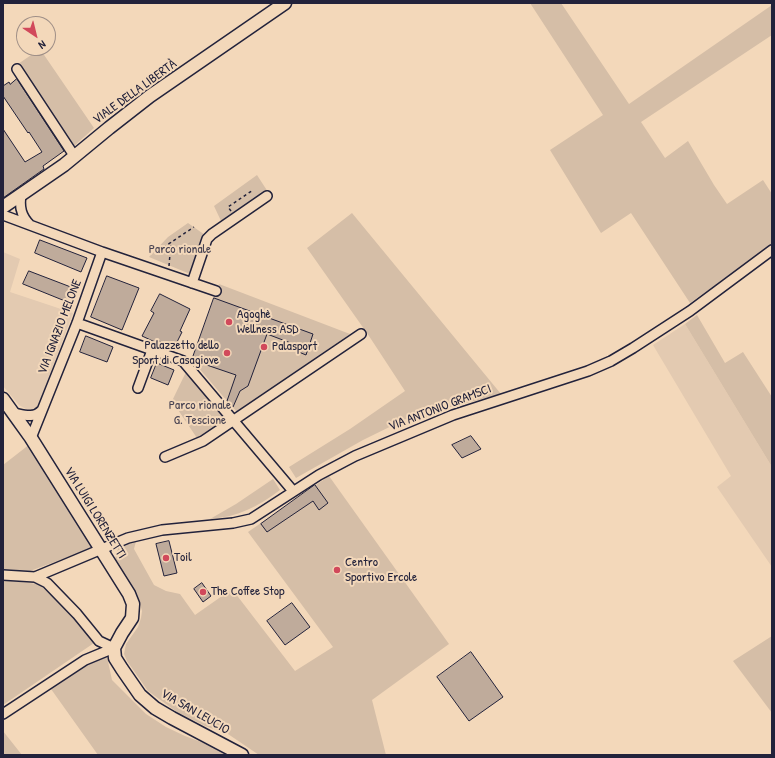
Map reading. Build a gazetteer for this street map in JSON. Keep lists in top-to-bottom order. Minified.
{"streets":{"street":["VIALE DELLA LIBERTÀ","VIA IGNAZIO MELONE","VIA ANTONIO GRAMSCI","VIA LUIGI LORENZETTI","VIA SAN LEUCIO"]},"crossings":[["VIA IGNAZIO MELONE","VIA LUIGI LORENZETTI"],["VIA ANTONIO GRAMSCI","VIA LUIGI LORENZETTI"],["VIA LUIGI LORENZETTI","VIA SAN LEUCIO"]],"parks":["Parco rionale","Parco rionale G. Tescione"],"places":["Agoghè Wellness ASD","Palasport","Palazzetto dello Sport di Casagiove","Toil","Centro Sportivo Ercole","The Coffee Stop"],"north":"bottom right"}
